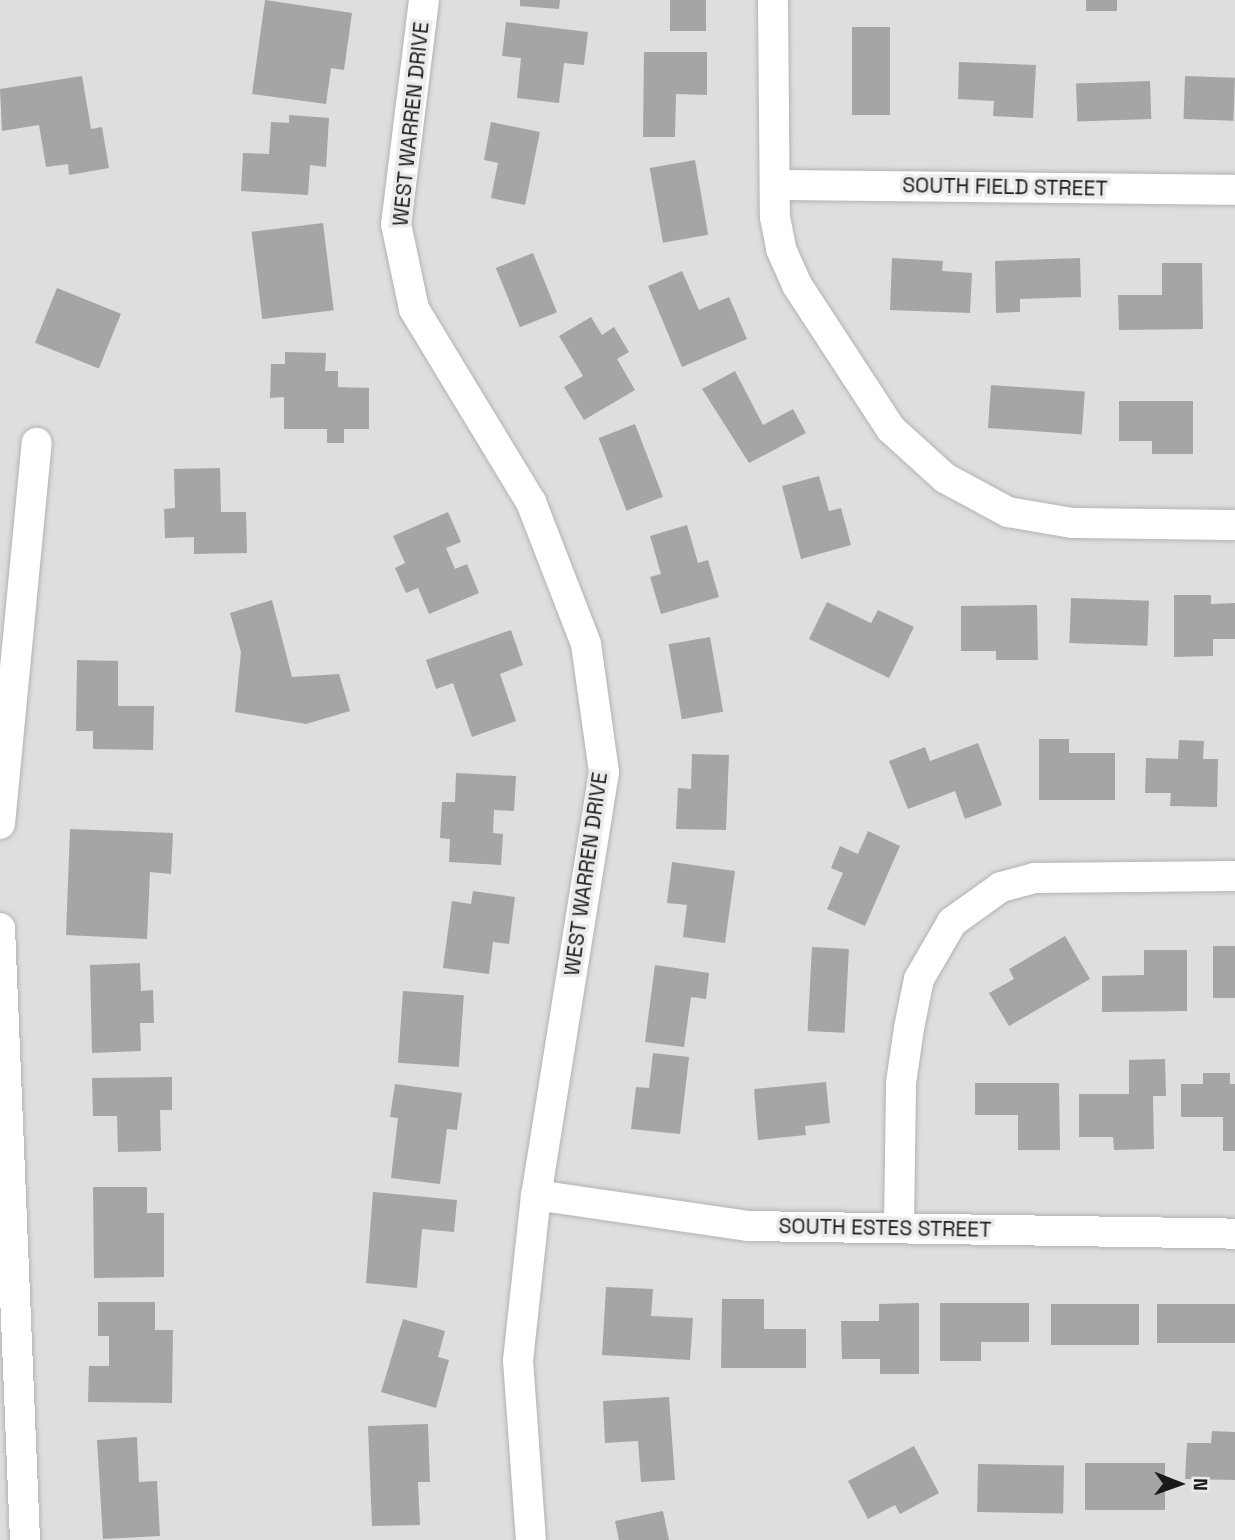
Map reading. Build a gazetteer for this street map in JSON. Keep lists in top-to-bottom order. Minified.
{"streets":{"street":["WEST WARREN DRIVE","SOUTH FIELD STREET","SOUTH ESTES STREET"]},"crossings":[["WEST WARREN DRIVE","SOUTH ESTES STREET"]],"north":"right"}
